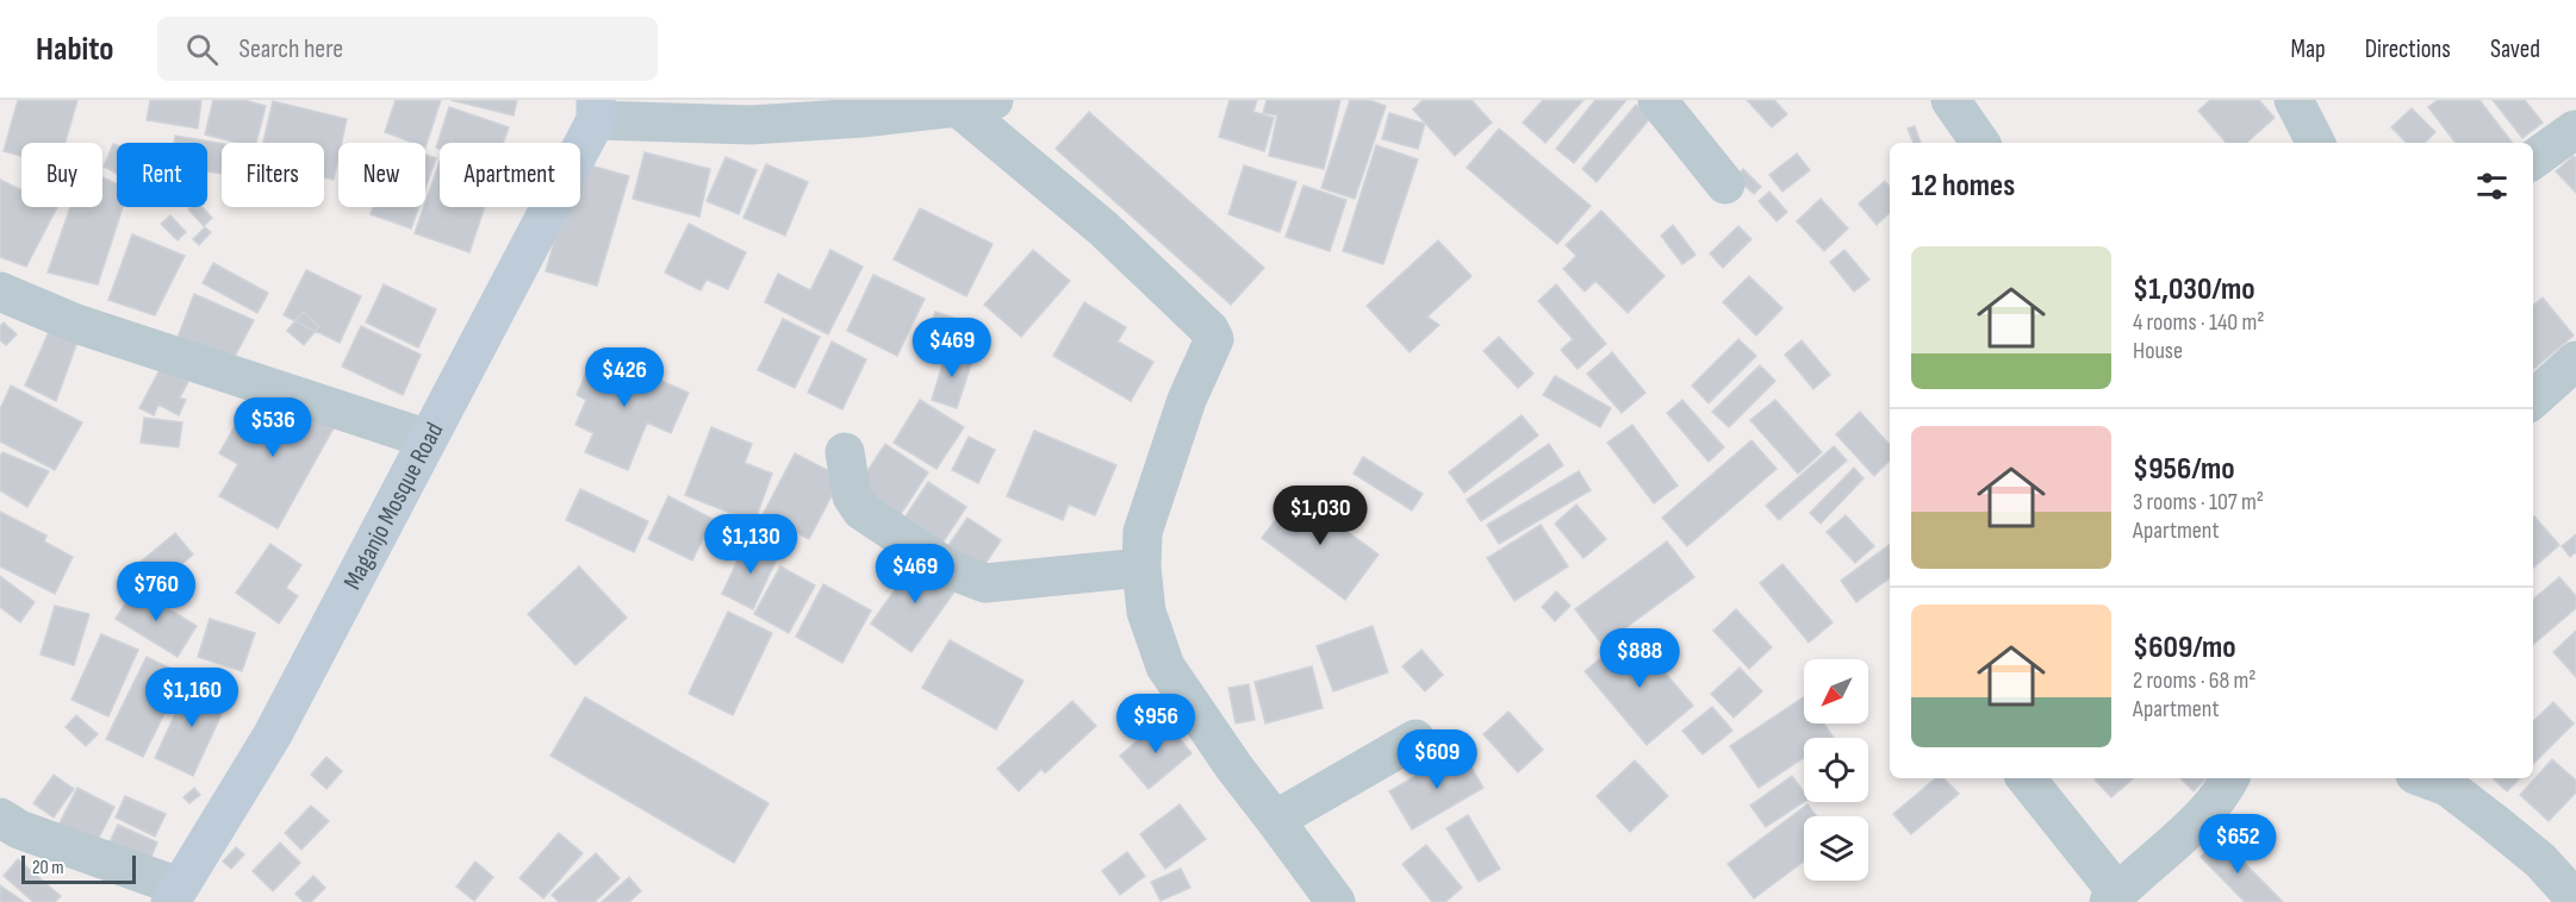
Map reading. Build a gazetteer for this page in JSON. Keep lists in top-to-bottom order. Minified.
{"streets":{"street":["Maganjo Mosque Road"]},"scale_bar":"20 m","north":"bottom left","page":{"header":"Habito","search":"Search here","nav":["Map","Directions","Saved"],"chip":["Buy","Rent","Filters","New","Apartment"],"heading":"12 homes","list":[{"name":"$1,030/mo","note":"4 rooms · 140 m² · House"},{"name":"$956/mo","note":"3 rooms · 107 m² · Apartment"},{"name":"$609/mo","note":"2 rooms · 68 m² · Apartment"}],"price":["$469","$426","$536","$1,030","$1,130","$469","$760","$888","$1,160","$956","$609","$652"],"scale":"20 m"}}
